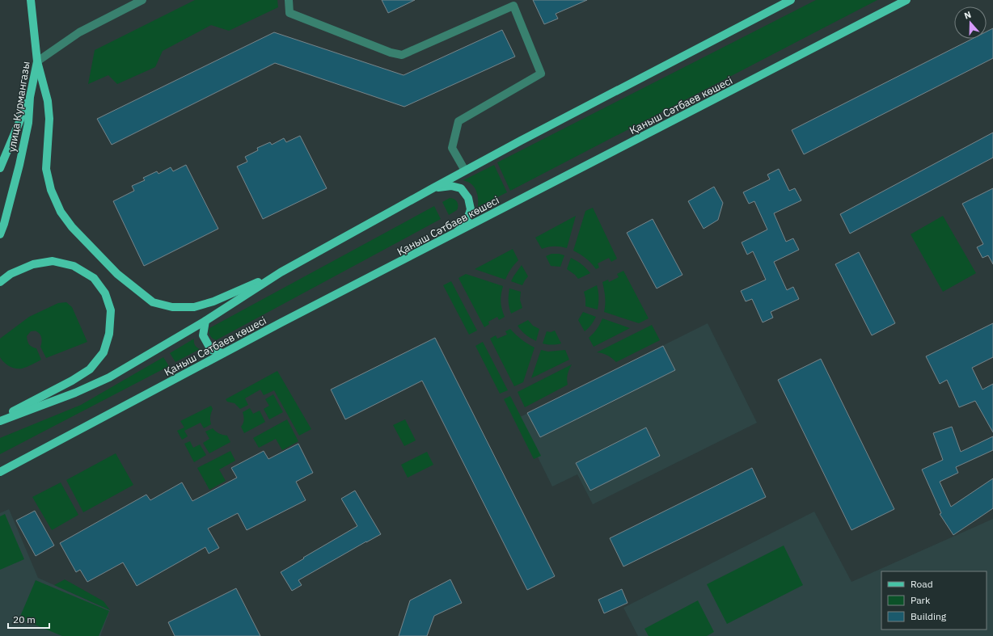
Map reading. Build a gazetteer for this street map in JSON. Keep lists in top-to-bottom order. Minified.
{"streets":{"main road":["Қаныш Сәтбаев көшесі","улица Курмангазы"]},"legend":["Road","Park","Building"],"scale_bar":"20 m","north":"top"}
